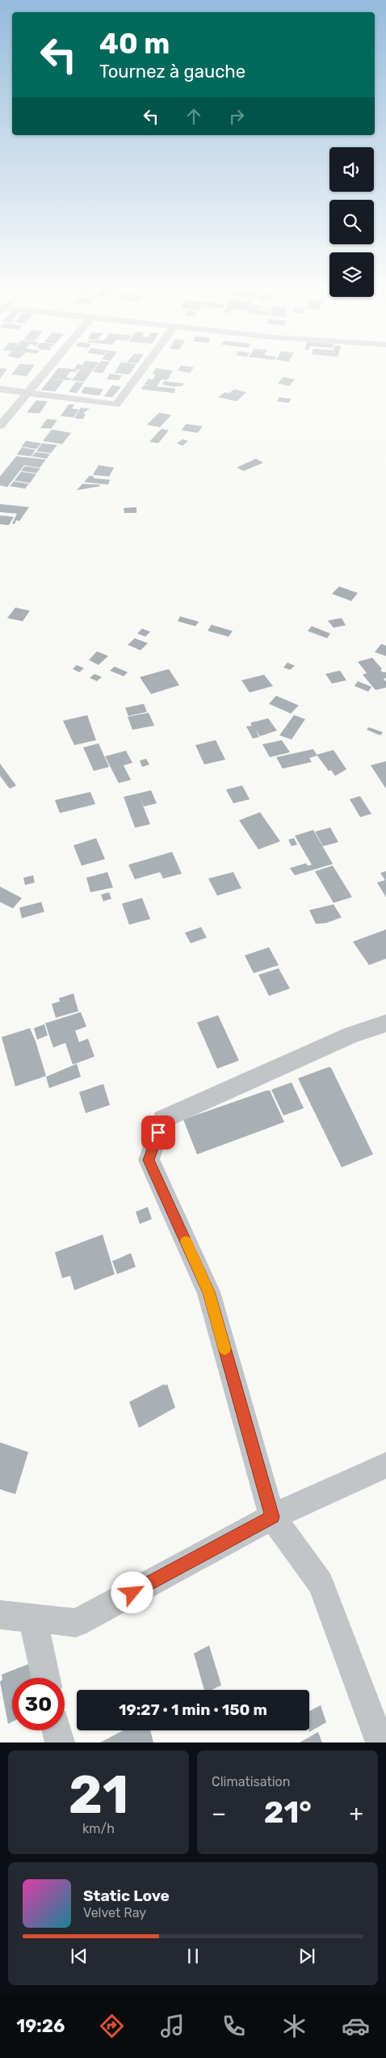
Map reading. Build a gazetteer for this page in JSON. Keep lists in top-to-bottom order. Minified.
{"page":{"turn":["40 m","Tournez à gauche"],"limit":"30","trip":"19:27 · 1 min · 150 m","tile":[["21","km/h"],"Climatisation"],"heat":["−","21°","+"],"song":["Static Love","Velvet Ray"],"tabs":"19:26"}}
